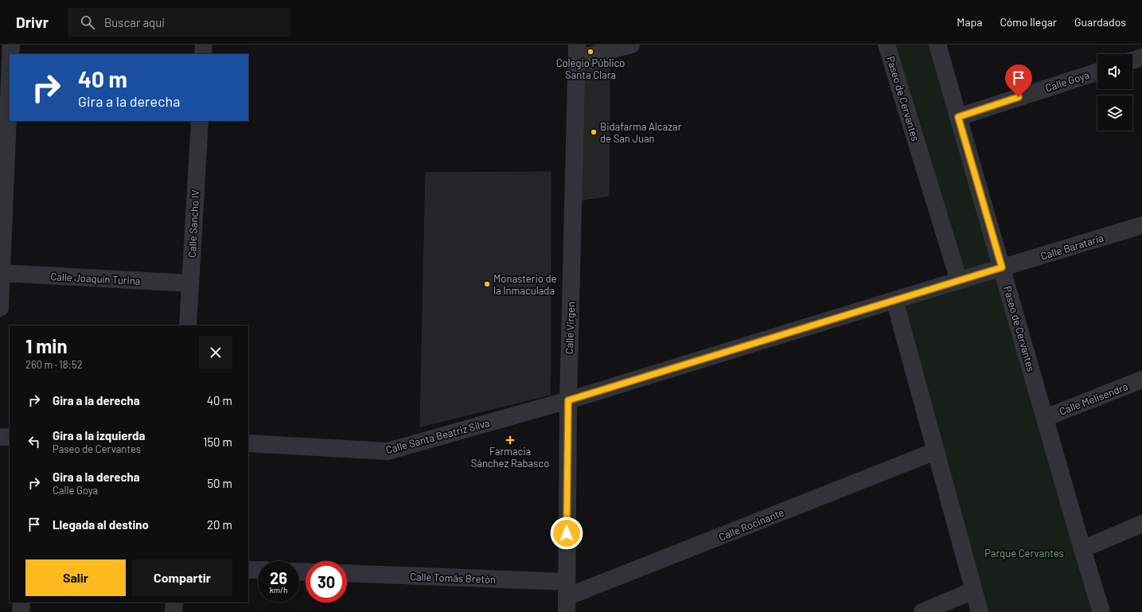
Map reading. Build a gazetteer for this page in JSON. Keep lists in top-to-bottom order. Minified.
{"streets":{"street":["Calle Goya","Paseo de Cervantes","Calle Sancho IV","Calle Barataria","Calle Joaquín Turina","Calle Virgen","Calle Melisendra","Calle Santa Beatriz Silva","Calle Rocinante","Calle Tomás Bretón"]},"crossings":[["Calle Goya","Paseo de Cervantes"],["Paseo de Cervantes","Calle Barataria"],["Paseo de Cervantes","Calle Melisendra"],["Calle Sancho IV","Calle Joaquín Turina"],["Calle Barataria","Calle Santa Beatriz Silva"],["Calle Virgen","Calle Santa Beatriz Silva"],["Calle Virgen","Calle Rocinante"],["Calle Virgen","Calle Tomás Bretón"],["Calle Rocinante","Calle Tomás Bretón"]],"parks":["Parque Cervantes"],"places":{"other":["Colegio Público Santa Clara","Bidafarma Alcazar de San Juan","Monasterio de la Inmaculada"],"health":["Farmacia Sánchez Rabasco"]},"page":{"header":"Drivr","search":"Buscar aquí","nav":["Mapa","Cómo llegar","Guardados"],"turn":["40 m","Gira a la derecha"],"heading":["1 min","260 m · 18:52"],"list":[{"name":"Gira a la derecha","value":"40 m"},{"name":"Gira a la izquierda","note":"Paseo de Cervantes","value":"150 m"},{"name":"Gira a la derecha","note":"Calle Goya","value":"50 m"},{"name":"Llegada al destino","value":"20 m"}],"buttons":["Salir","Compartir"],"speed":"26 km/h","limit":"30"}}
